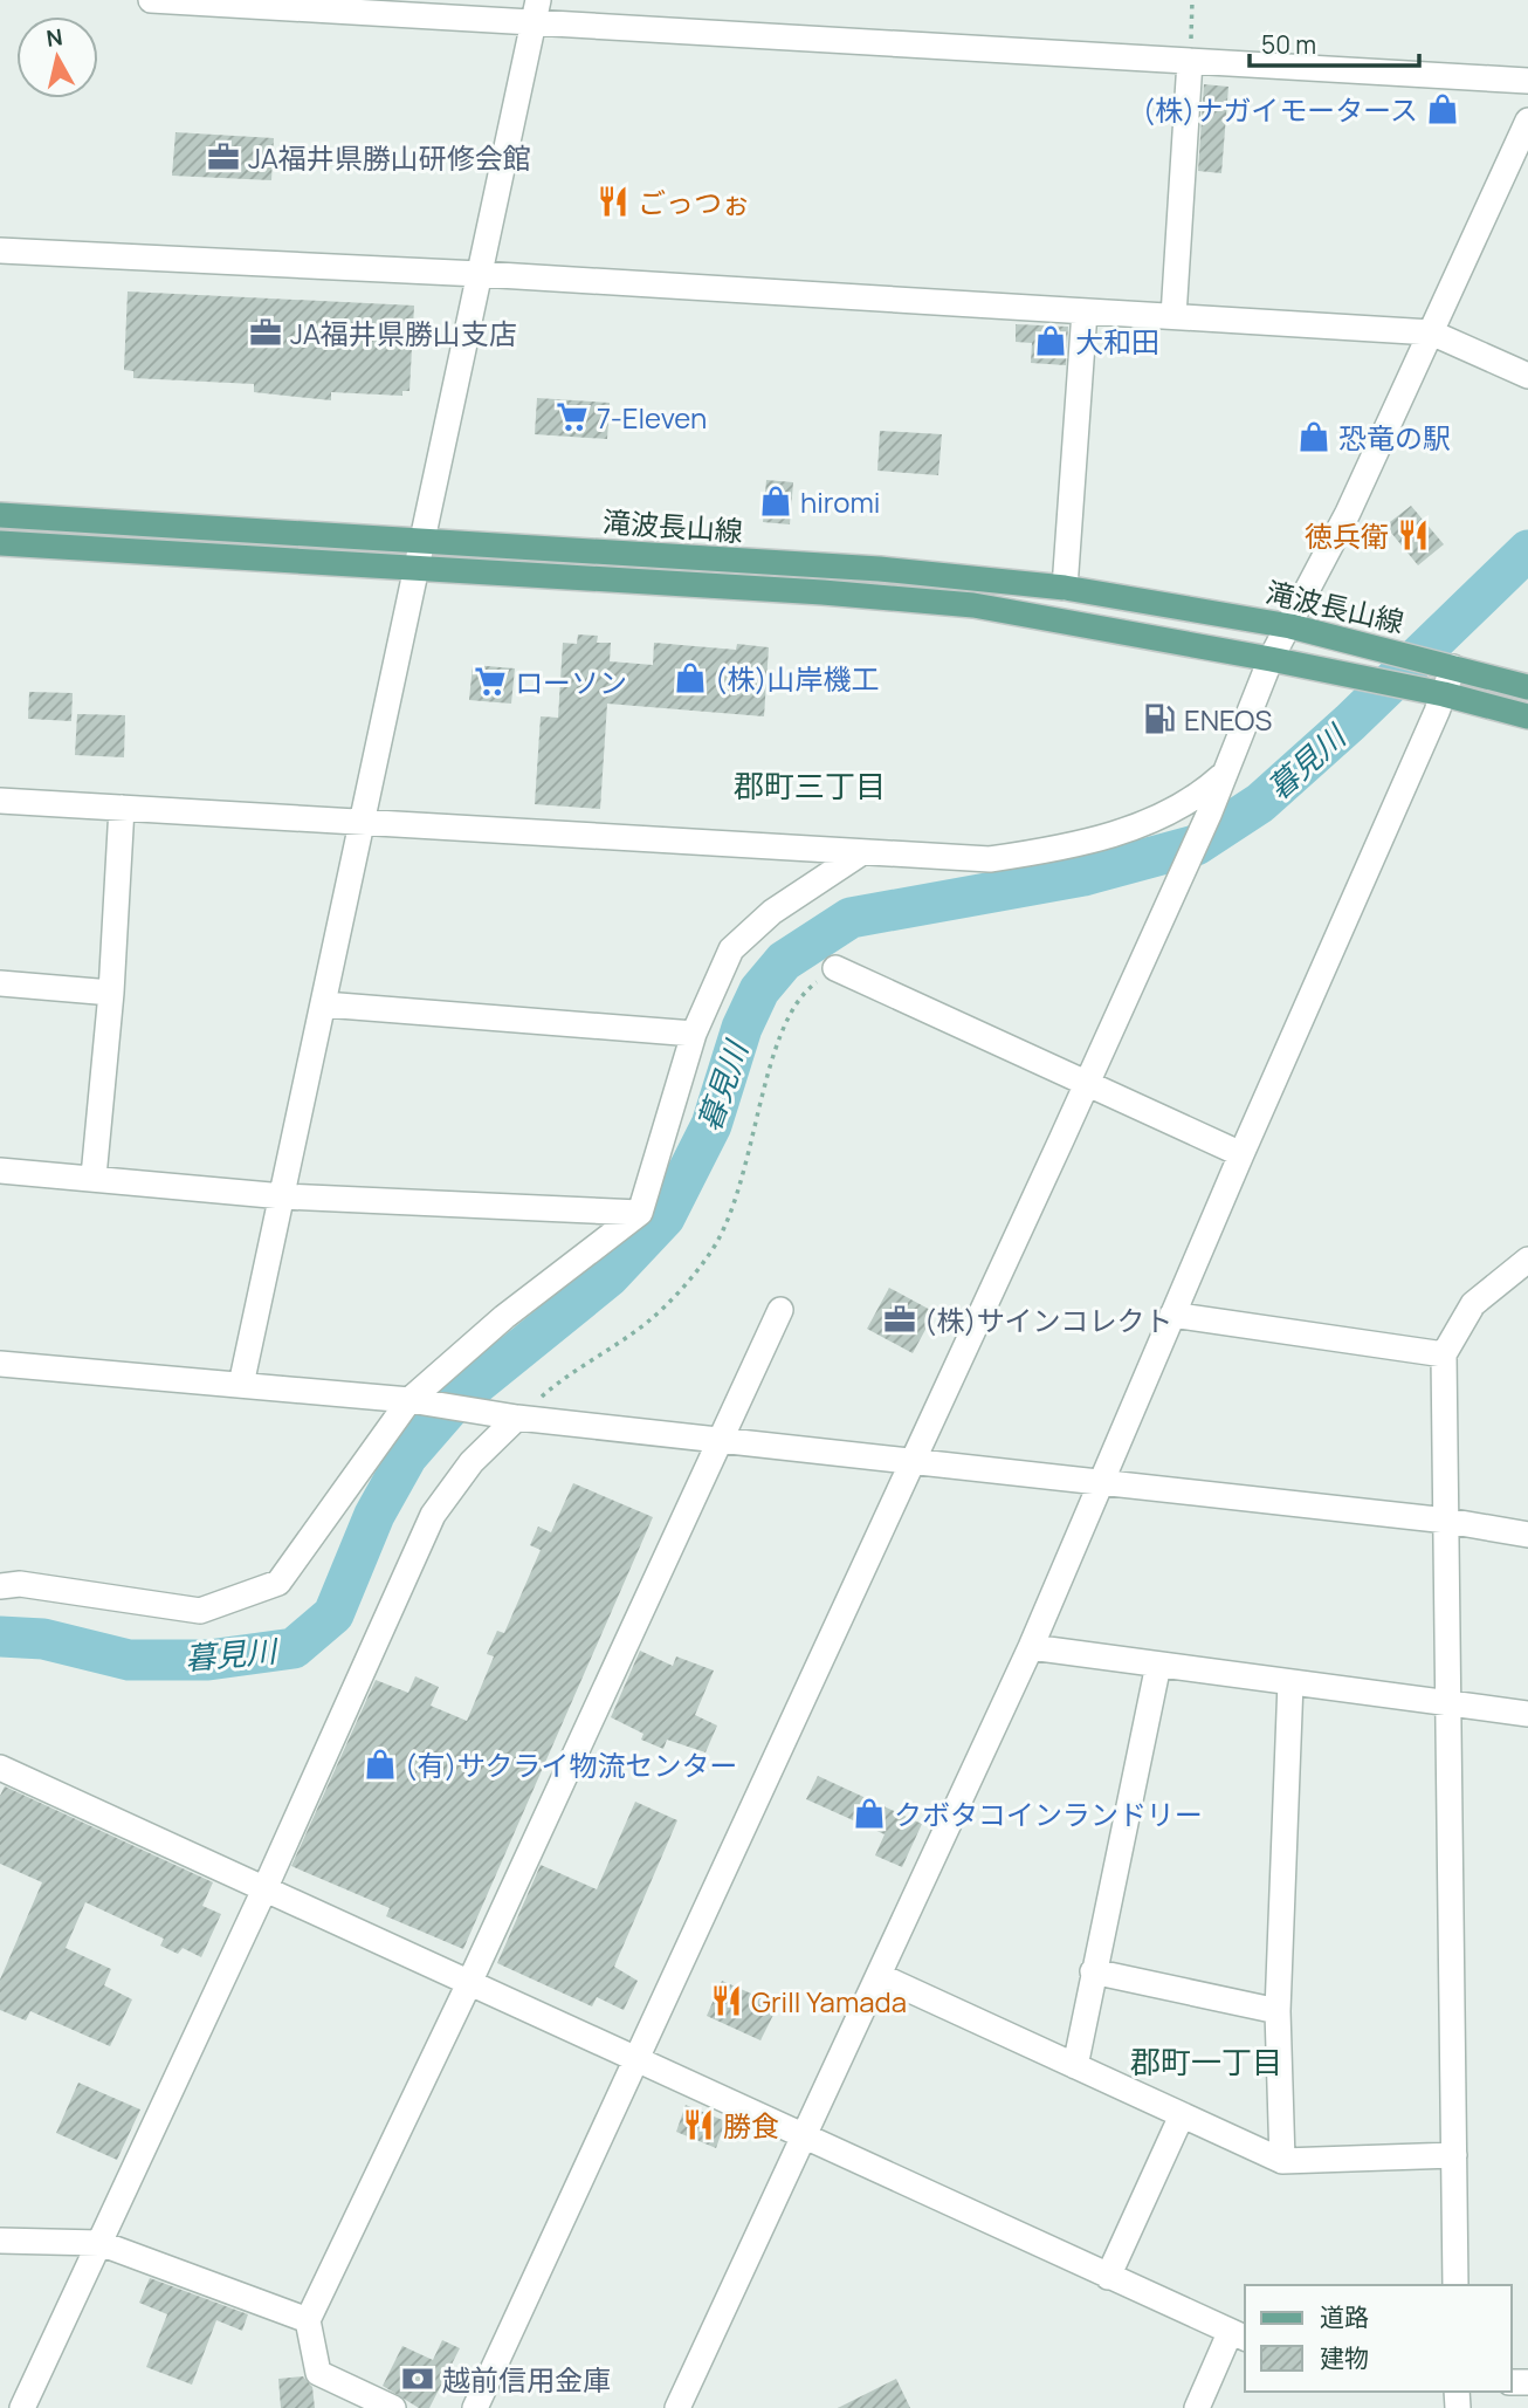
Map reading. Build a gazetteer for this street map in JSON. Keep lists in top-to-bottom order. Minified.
{"streets":{"main road":["滝波長山線"]},"districts":["郡町三丁目","郡町一丁目"],"water":["暮見川"],"places":{"shop":["(株)ナガイモータース","大和田","恐竜の駅","hiromi","(株)山岸機工","(有)サクライ物流センター","クボタコインランドリー"],"office":["JA福井県勝山研修会館","JA福井県勝山支店","(株)サインコレクト"],"restaurant":["ごっつぉ","徳兵衛","Grill Yamada","勝食"],"supermarket":["7-Eleven","ローソン"],"fuel station":["ENEOS"],"bank":["越前信用金庫"]},"legend":["道路","建物"],"scale_bar":"50 m","north":"top"}
